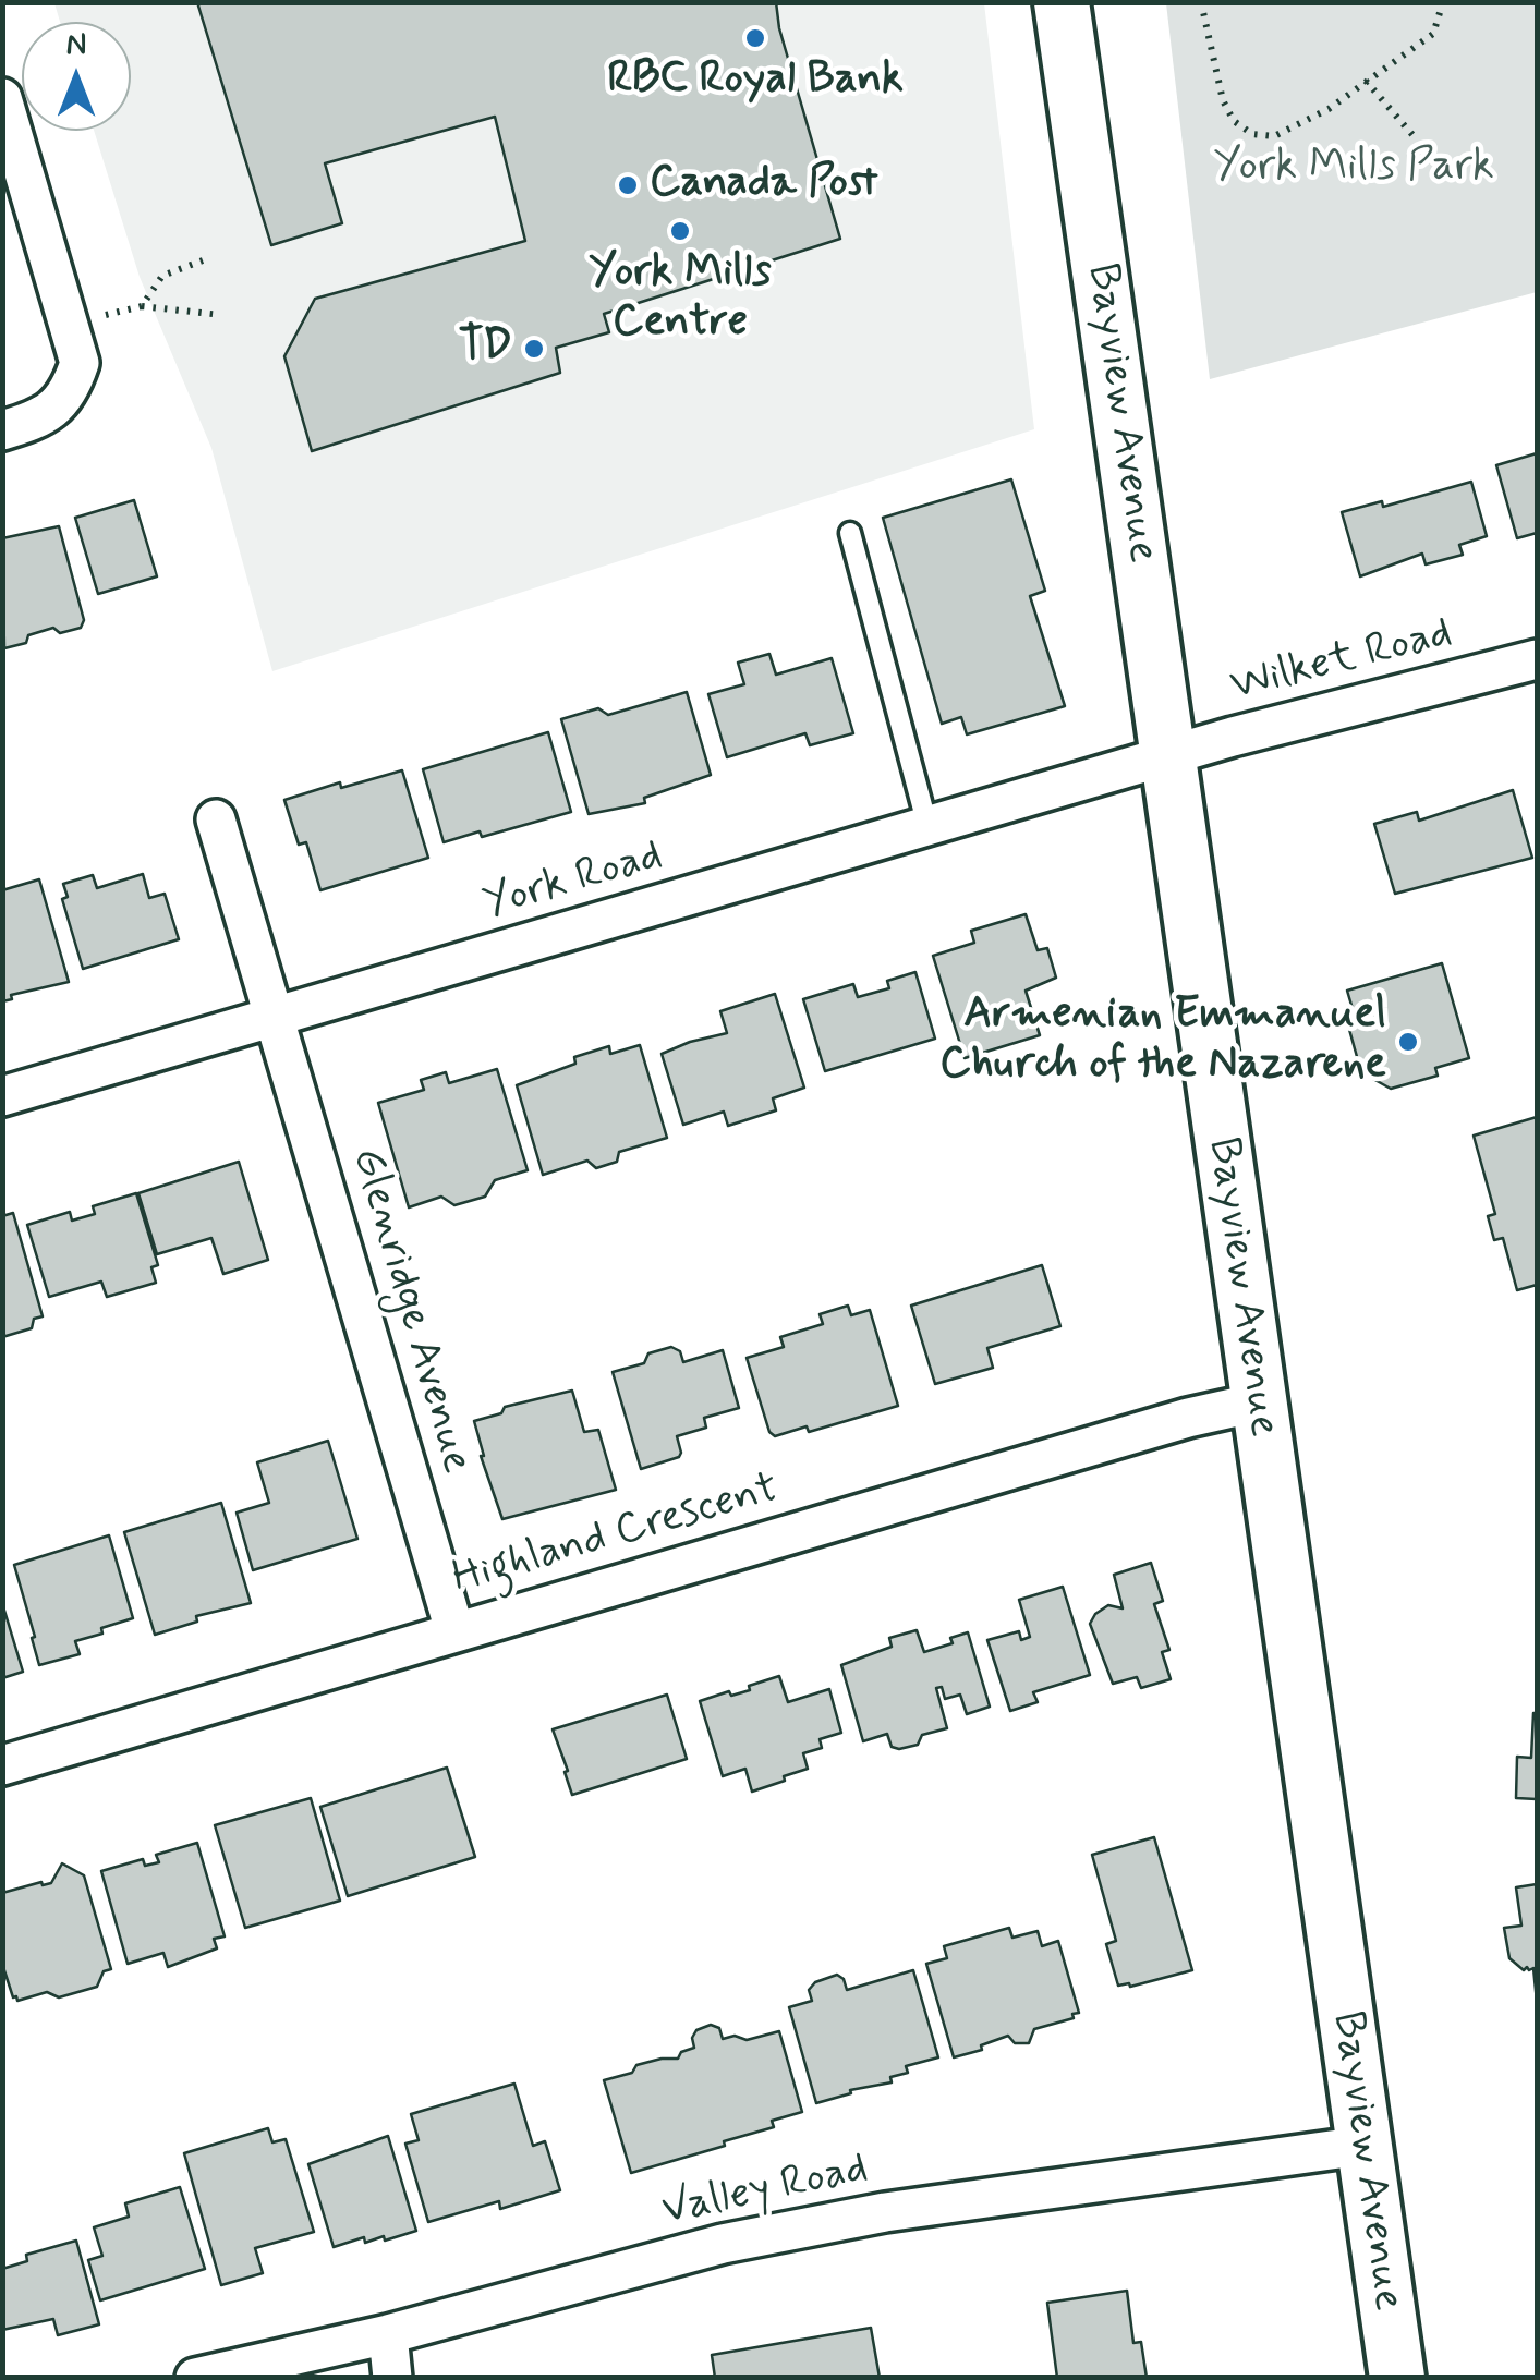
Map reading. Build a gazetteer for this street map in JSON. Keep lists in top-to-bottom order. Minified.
{"streets":{"main road":["Bayview Avenue"],"street":["Wilket Road","York Road","Glenridge Avenue","Highland Crescent","Valley Road"]},"crossings":[["Bayview Avenue","Wilket Road"],["Bayview Avenue","York Road"],["Bayview Avenue","Highland Crescent"],["Bayview Avenue","Valley Road"],["Wilket Road","York Road"],["York Road","Glenridge Avenue"],["Glenridge Avenue","Highland Crescent"]],"parks":["York Mills Park"],"places":["RBC Royal Bank","Canada Post","York Mills Centre","TD","Armenian Emmanuel Church of the Nazarene"],"north":"top"}
